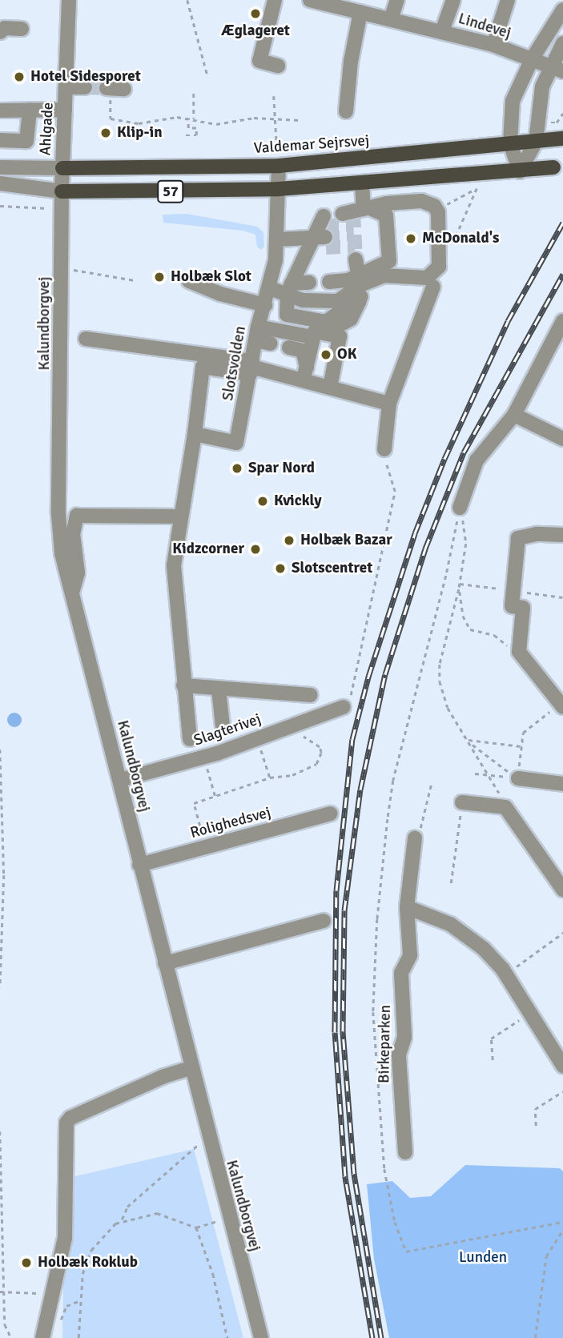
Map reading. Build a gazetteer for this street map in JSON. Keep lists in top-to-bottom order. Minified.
{"streets":{"main road":["Valdemar Sejrsvej","57"],"street":["Lindevej","Ahlgade","Kalundborgvej","Slotsvolden","Slagterivej","Rolighedsvej","Birkeparken"]},"crossings":[["Ahlgade","Valdemar Sejrsvej"],["Ahlgade","57"],["Ahlgade","Kalundborgvej"],["Valdemar Sejrsvej","Slotsvolden"],["57","Kalundborgvej"],["57","Slotsvolden"],["Kalundborgvej","Slagterivej"],["Kalundborgvej","Rolighedsvej"]],"parks":["Lunden"],"places":["Æglageret","Hotel Sidesporet","Klip-in","McDonald's","Holbæk Slot","OK","Spar Nord","Kvickly","Holbæk Bazar","Kidzcorner","Slotscentret","Holbæk Roklub"]}
